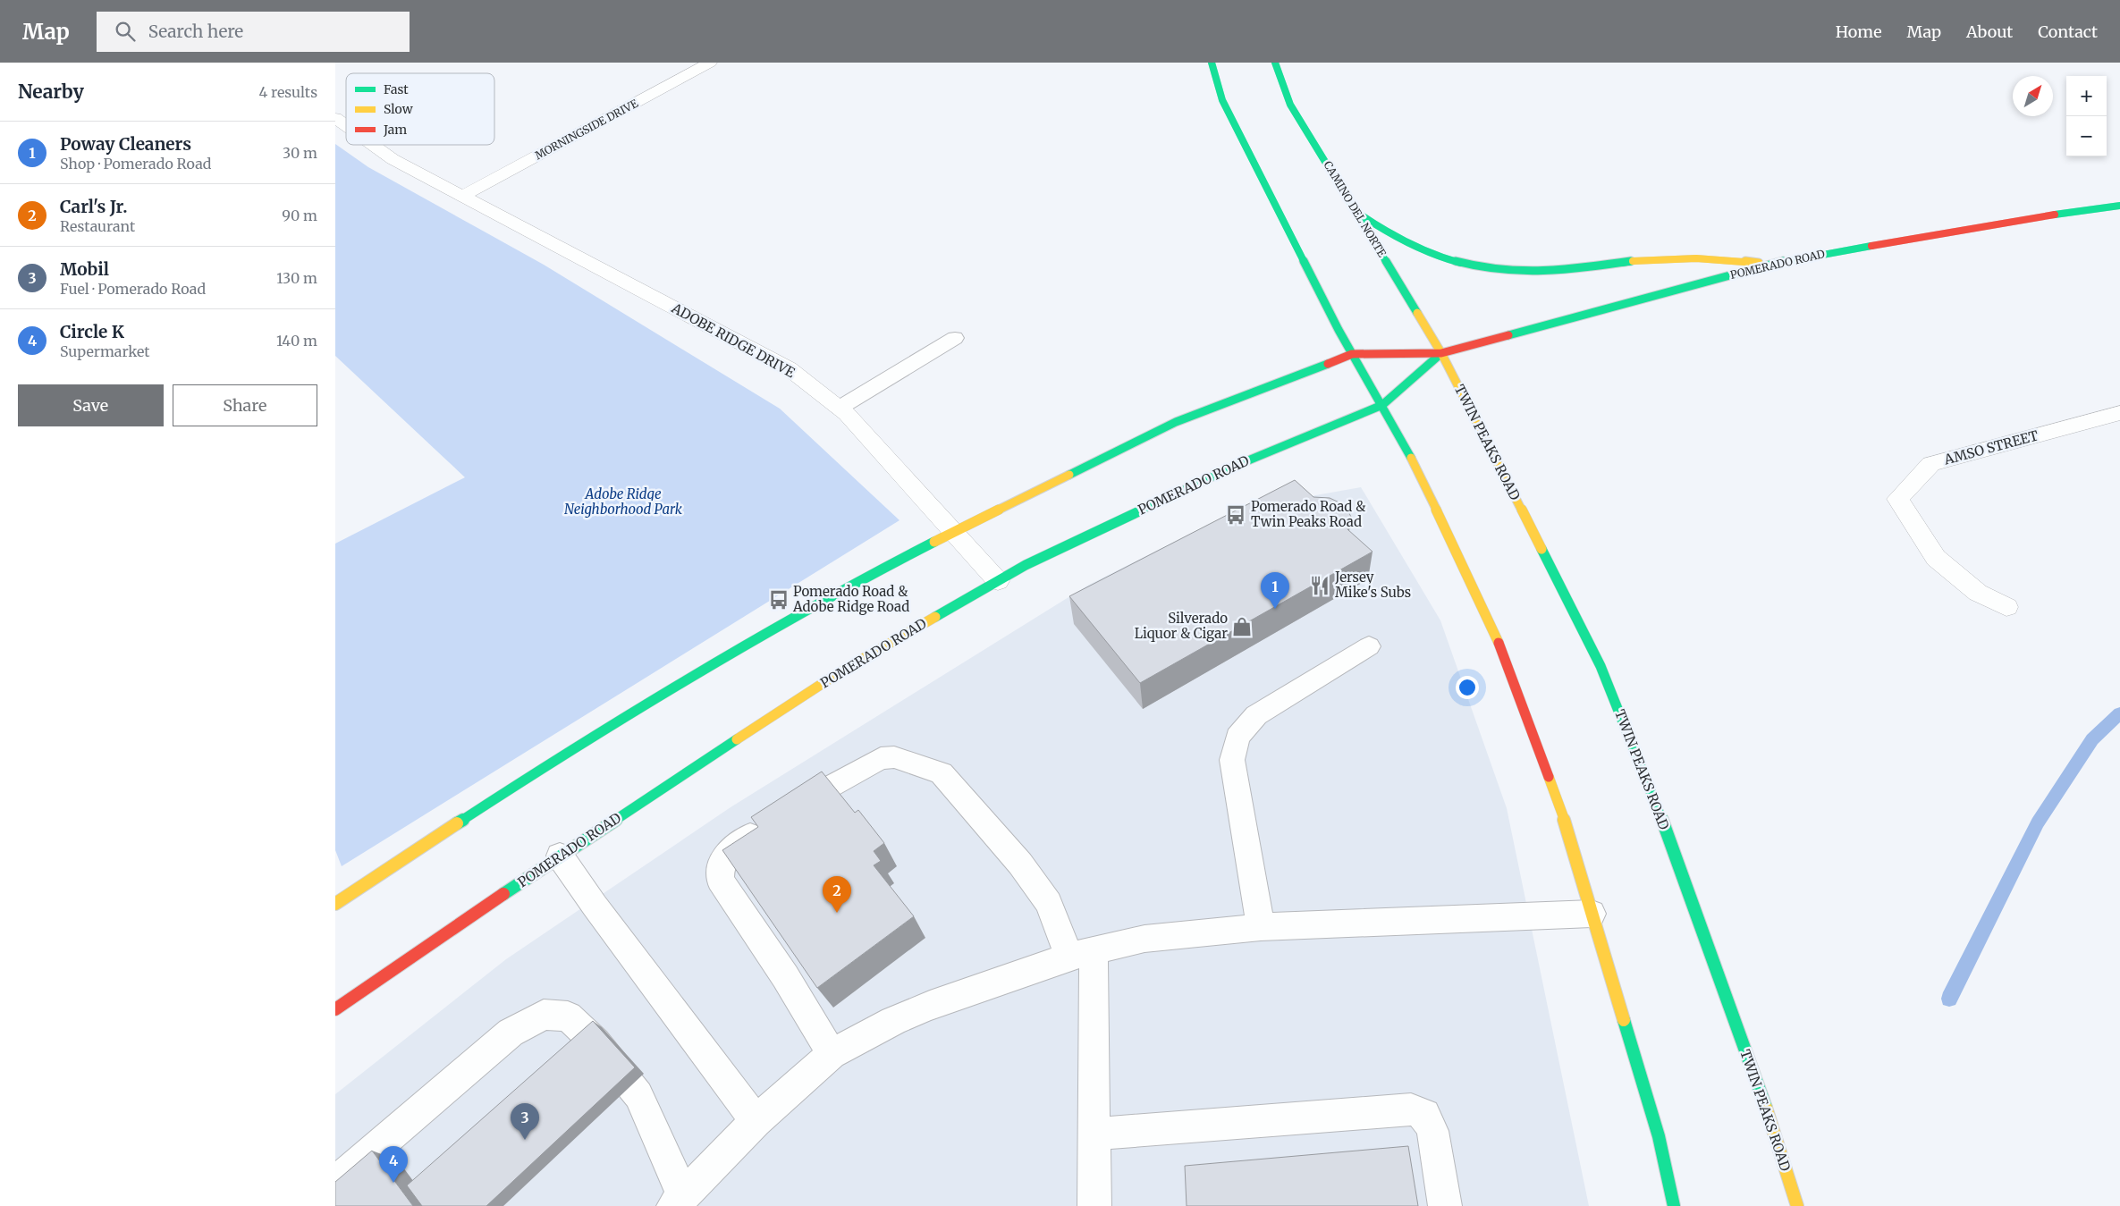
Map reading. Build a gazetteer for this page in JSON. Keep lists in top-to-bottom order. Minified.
{"streets":{"main road":["CAMINO DEL NORTE","POMERADO ROAD","TWIN PEAKS ROAD"],"street":["MORNINGSIDE DRIVE","ADOBE RIDGE DRIVE","AMSO STREET"]},"crossings":[["MORNINGSIDE DRIVE","ADOBE RIDGE DRIVE"],["CAMINO DEL NORTE","POMERADO ROAD"],["CAMINO DEL NORTE","TWIN PEAKS ROAD"],["POMERADO ROAD","ADOBE RIDGE DRIVE"],["POMERADO ROAD","TWIN PEAKS ROAD"]],"parks":["Adobe Ridge Neighborhood Park"],"places":{"bus stop":["Pomerado Road & Twin Peaks Road","Pomerado Road & Adobe Ridge Road"],"restaurant":["Jersey Mike's Subs"],"shop":["Silverado Liquor & Cigar"]},"legend":["Fast","Slow","Jam"],"north":"top right","page":{"header":"Map","search":"Search here","nav":["Home","Map","About","Contact"],"heading":["Nearby","4 results"],"map_buttons":["+","−"],"list":[{"mark":"1","name":"Poway Cleaners","note":"Shop · Pomerado Road","value":"30 m"},{"mark":"2","name":"Carl's Jr.","note":"Restaurant","value":"90 m"},{"mark":"3","name":"Mobil","note":"Fuel · Pomerado Road","value":"130 m"},{"mark":"4","name":"Circle K","note":"Supermarket","value":"140 m"}],"buttons":["Save","Share"],"pins":["1","2","3","4"]}}
